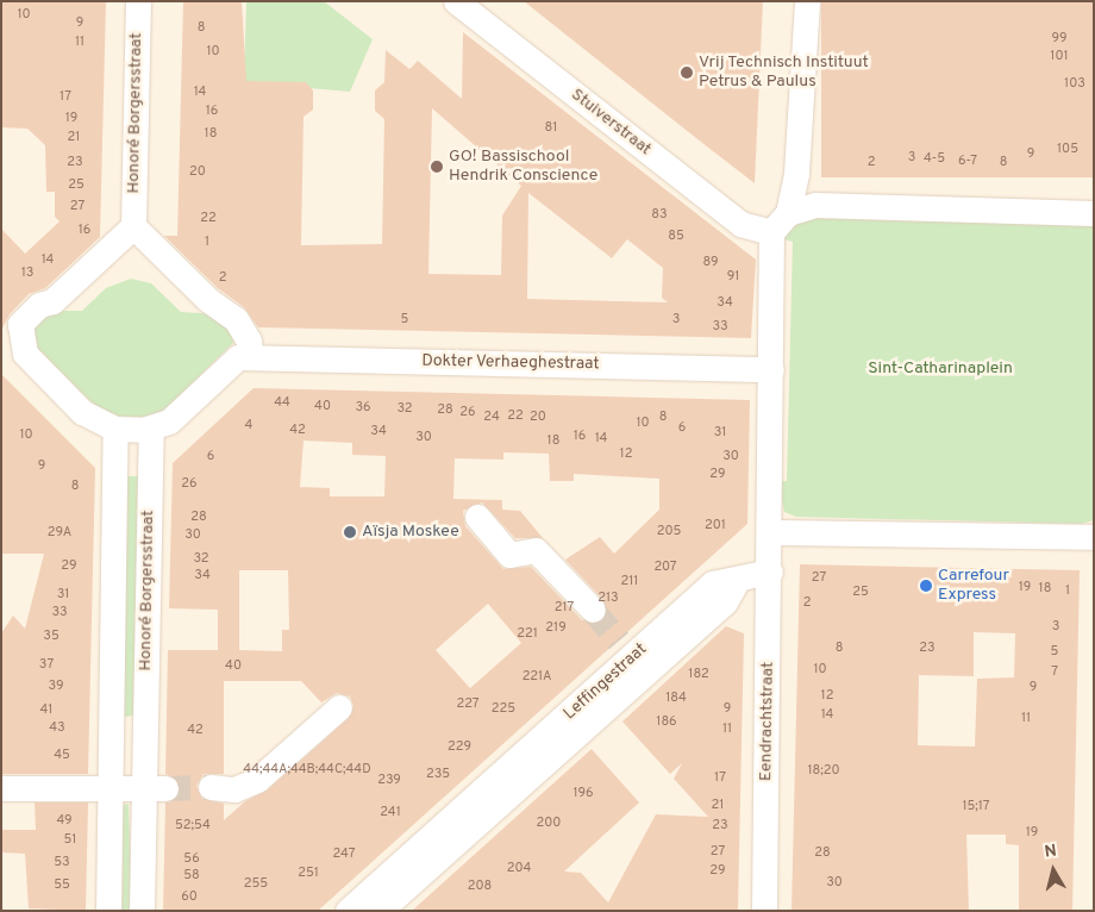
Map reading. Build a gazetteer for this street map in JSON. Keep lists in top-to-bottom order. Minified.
{"streets":{"street":["Honoré Borgersstraat","Stuiverstraat","Dokter Verhaeghestraat","Leffingestraat","Eendrachtstraat"]},"crossings":[["Leffingestraat","Eendrachtstraat"]],"parks":["Sint-Catharinaplein"],"places":["Vrij Technisch Instituut Petrus & Paulus","GO! Bassischool Hendrik Conscience","Aïsja Moskee","Carrefour Express"],"house_numbers":["10","9","8","99","11","10","101","103","14","17","16","19","81","18","21","105","9","3","4-5","6-7","23","2","8","20","25","27","83","22","16","85","1","14","89","13","91","2","34","5","3","33","44","40","36","32","28","26","22","24","20","8","10","4","6","42","34","31","10","16","30","14","18","12","6","30","9","29","26","8","28","201","205","29A","30","32","29","207","34","27","211","19","18","1","25","31","213","2","217","33","3","219","221","35","8","23","5","37","40","10","7","182","221A","39","9","12","184","227","225","9","41","14","11","186","43","11","42","229","45","44;44A;44B;44C;44D","18;20","235","17","239","196","21","15;17","241","49","200","52;54","23","19","51","27","28","247","56","53","204","29","251","58","30","255","55","208","60"],"north":"top"}
